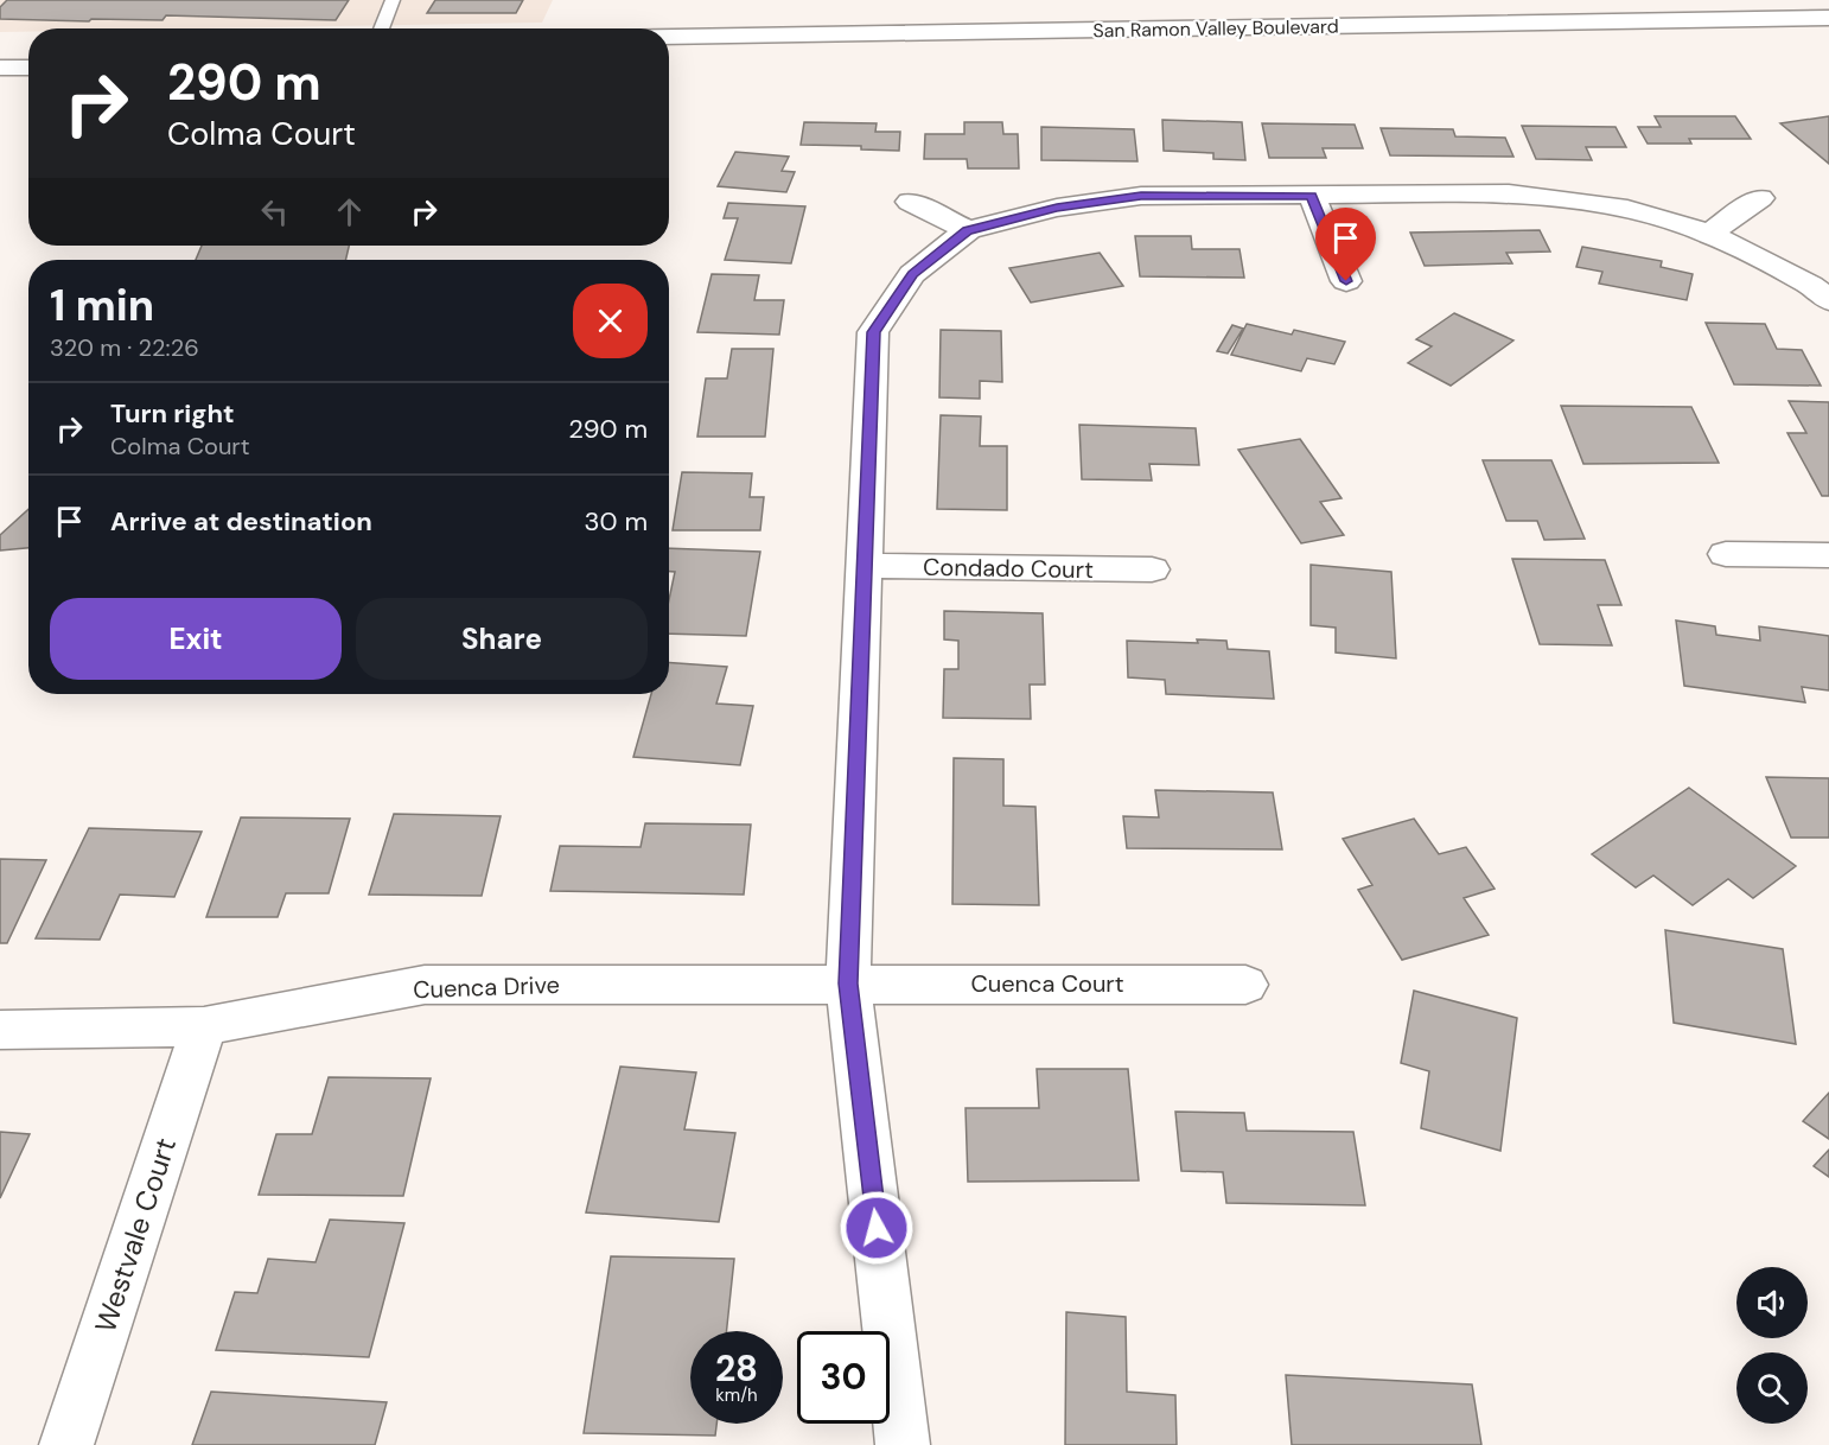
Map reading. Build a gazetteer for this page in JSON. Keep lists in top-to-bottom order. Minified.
{"streets":{"street":["San Ramon Valley Boulevard","Condado Court","Cuenca Court","Cuenca Drive","Westvale Court"]},"crossings":[["Cuenca Court","Cuenca Drive"],["Cuenca Drive","Westvale Court"]],"page":{"turn":["290 m","Colma Court"],"heading":["1 min","320 m · 22:26"],"list":[{"name":"Turn right","note":"Colma Court","value":"290 m"},{"name":"Arrive at destination","value":"30 m"}],"buttons":["Exit","Share"],"speed":"28 km/h","limit":"30"}}
